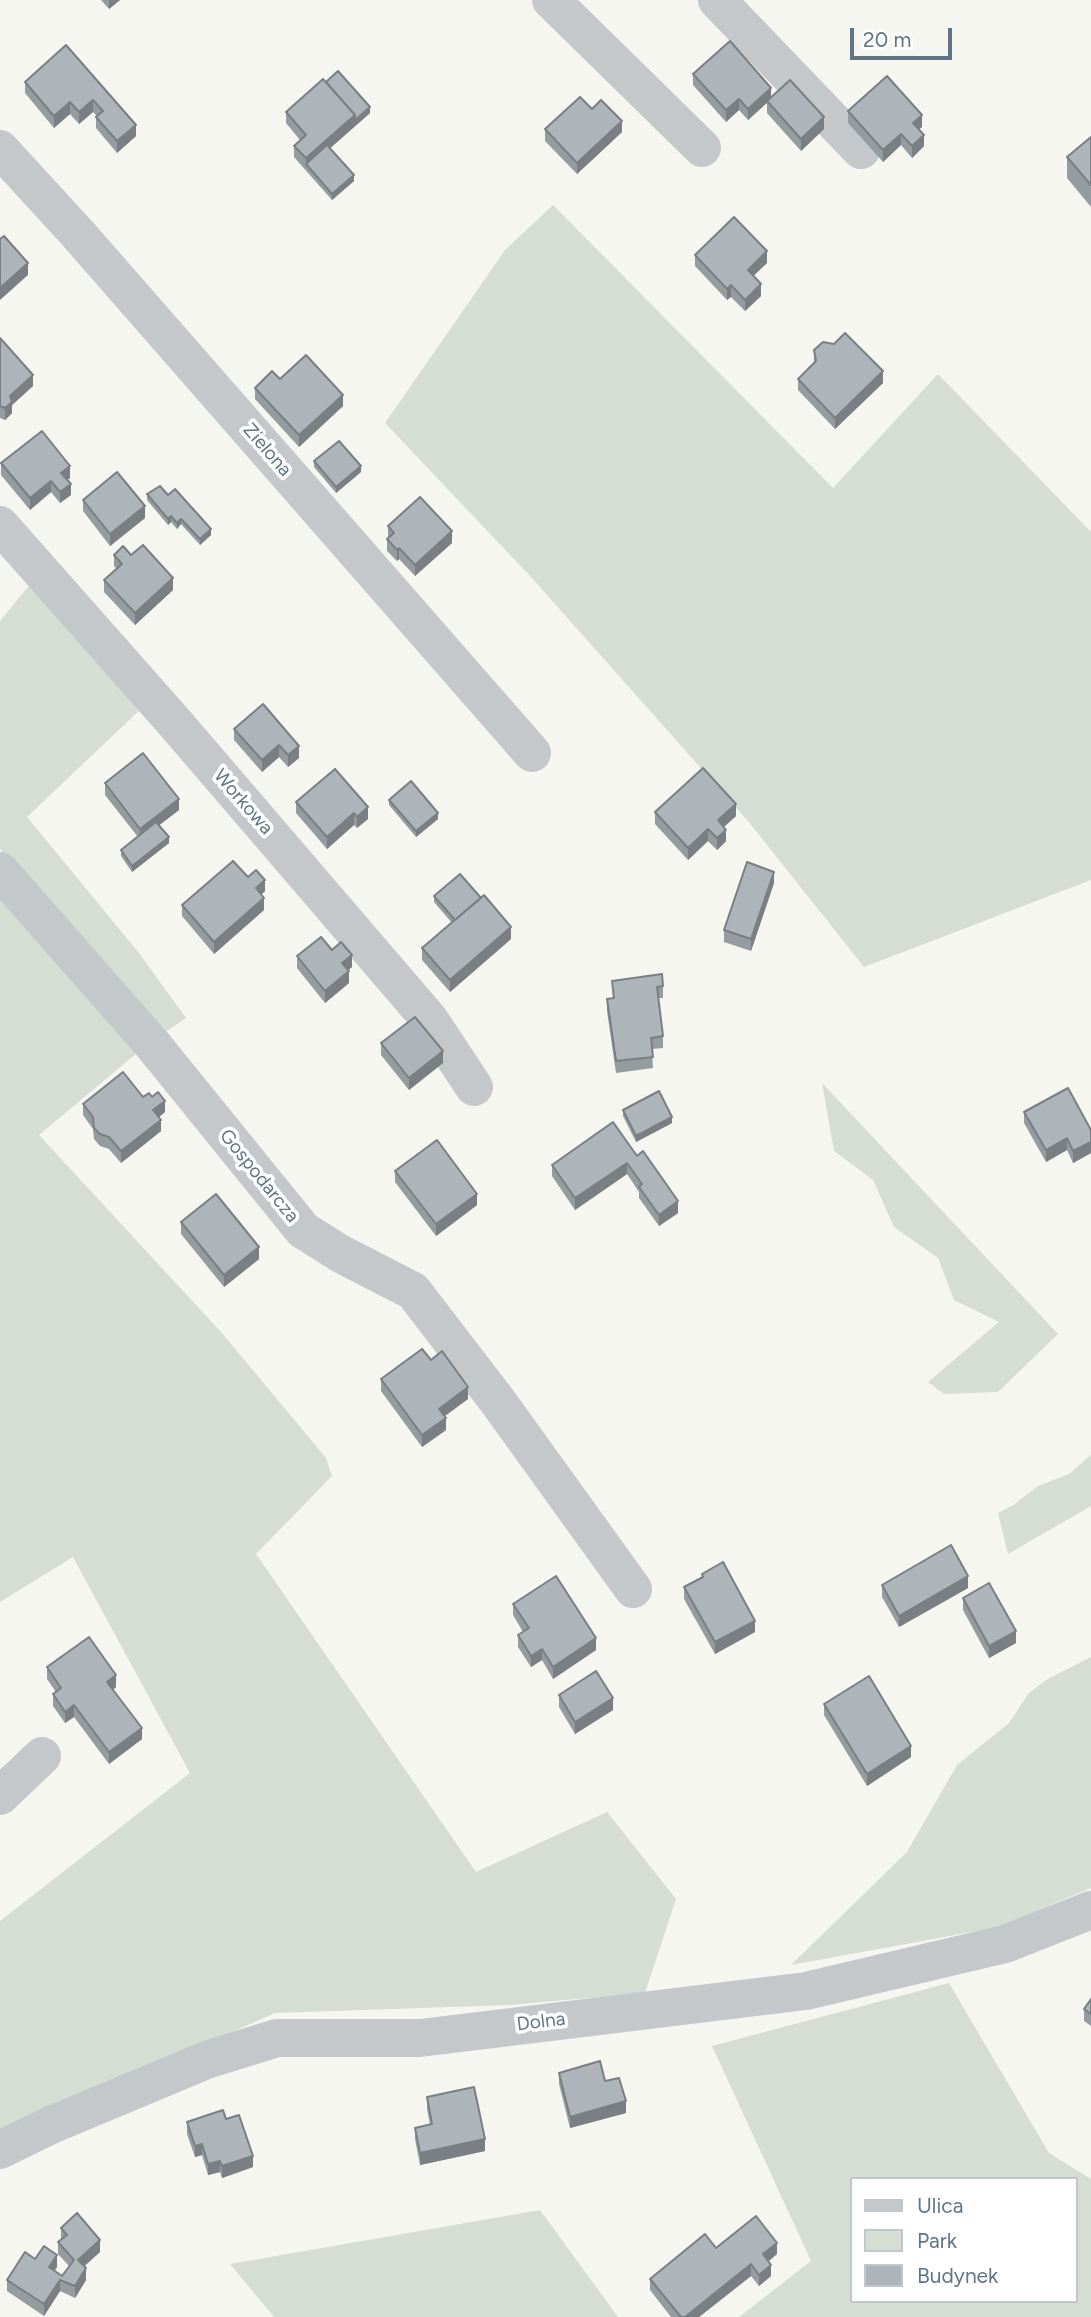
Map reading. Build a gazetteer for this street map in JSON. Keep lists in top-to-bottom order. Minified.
{"streets":{"street":["Zielona","Workowa","Gospodarcza","Dolna"]},"legend":["Ulica","Park","Budynek"],"scale_bar":"20 m"}
